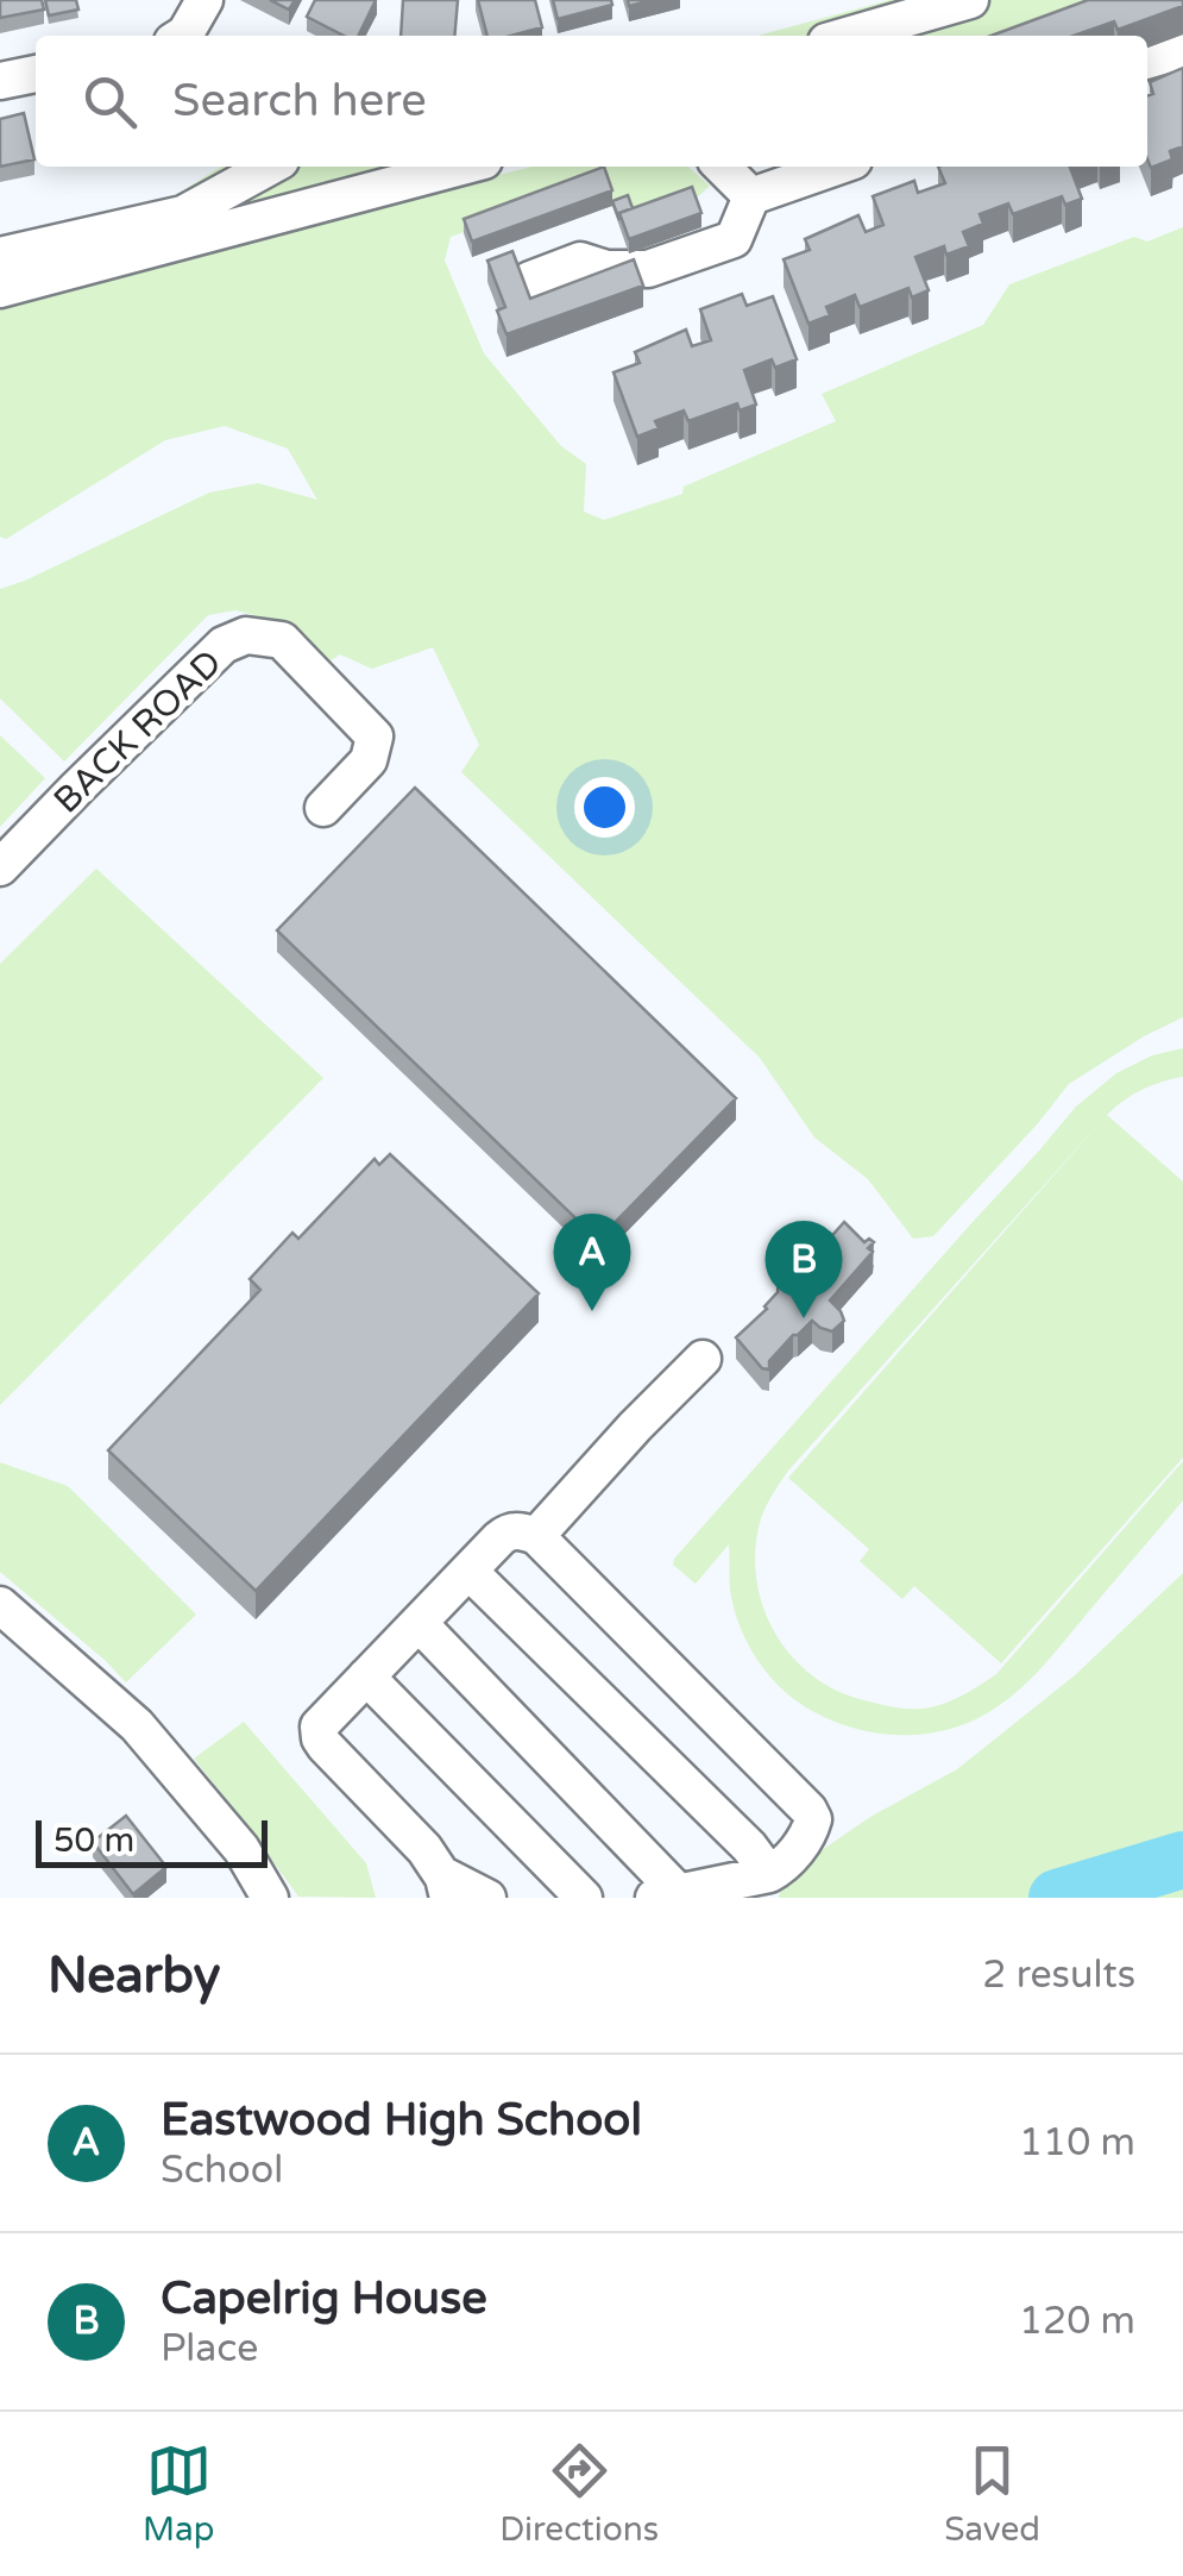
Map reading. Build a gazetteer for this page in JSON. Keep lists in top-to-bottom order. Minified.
{"streets":{"street":["BACK ROAD"]},"scale_bar":"50 m","page":{"search":"Search here","pins":["A","B"],"scale":"50 m","heading":["Nearby","2 results"],"list":[{"mark":"A","name":"Eastwood High School","note":"School","value":"110 m"},{"mark":"B","name":"Capelrig House","note":"Place","value":"120 m"}],"nav":["Map","Directions","Saved"]}}
